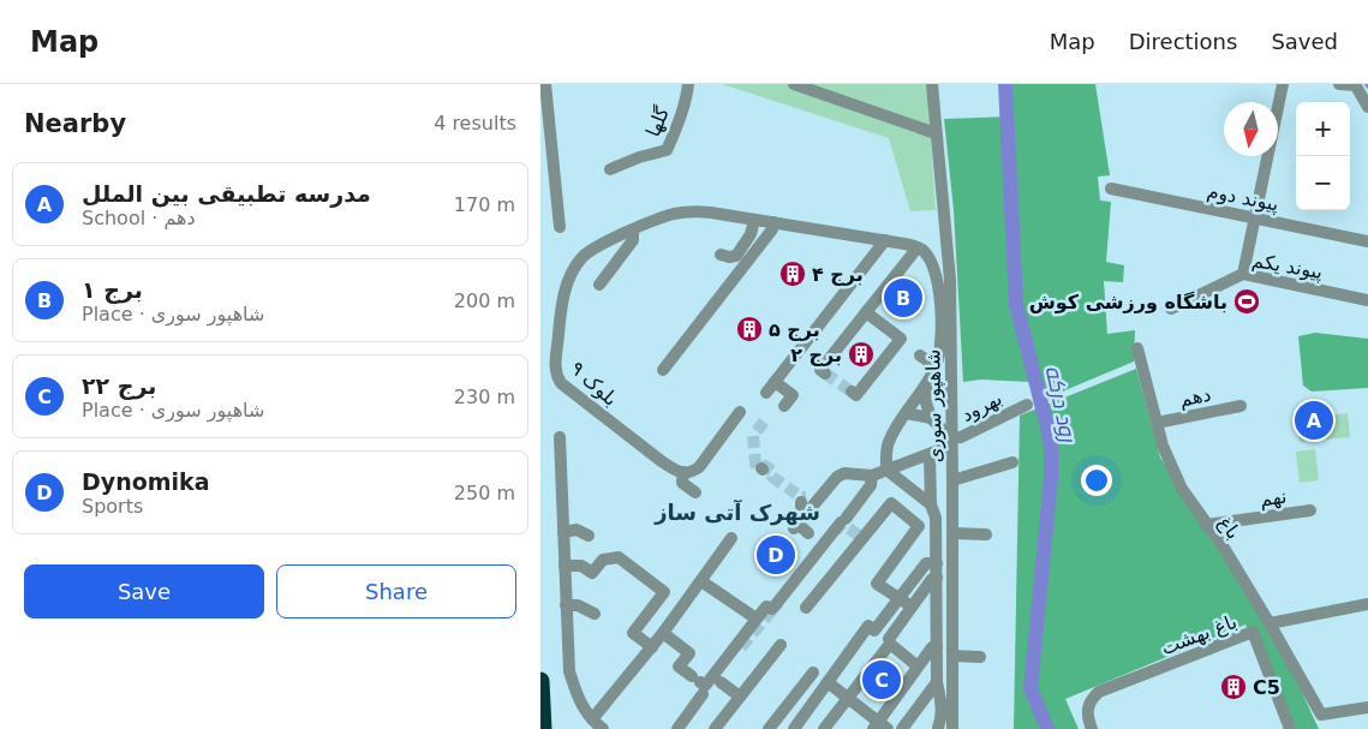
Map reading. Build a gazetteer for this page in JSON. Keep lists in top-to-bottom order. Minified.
{"streets":{"street":["گلها","پیوند دوم","پیوند یکم","بلوک ۹","دهم","شاهپور سوری","بهرود","نهم","باغ","باغ بهشت"]},"crossings":[["دهم","باغ"],["شاهپور سوری","بهرود"],["نهم","باغ"]],"districts":["شهرک آتی ساز"],"water":["رود درکه"],"places":{"building":["برج ۴","برج ۵","برج ۲","C5"],"sports":["باشگاه ورزشی کوش"]},"north":"bottom","page":{"header":"Map","nav":["Map","Directions","Saved"],"heading":["Nearby","4 results"],"map_buttons":["+","−"],"list":[{"mark":"A","name":"مدرسه تطبیقی بین الملل","note":"School · دهم","value":"170 m"},{"mark":"B","name":"برج ۱","note":"Place · شاهپور سوری","value":"200 m"},{"mark":"C","name":"برج ۲۲","note":"Place · شاهپور سوری","value":"230 m"},{"mark":"D","name":"Dynomika","note":"Sports","value":"250 m"}],"pins":["B","A","D","C"],"buttons":["Save","Share"]}}
